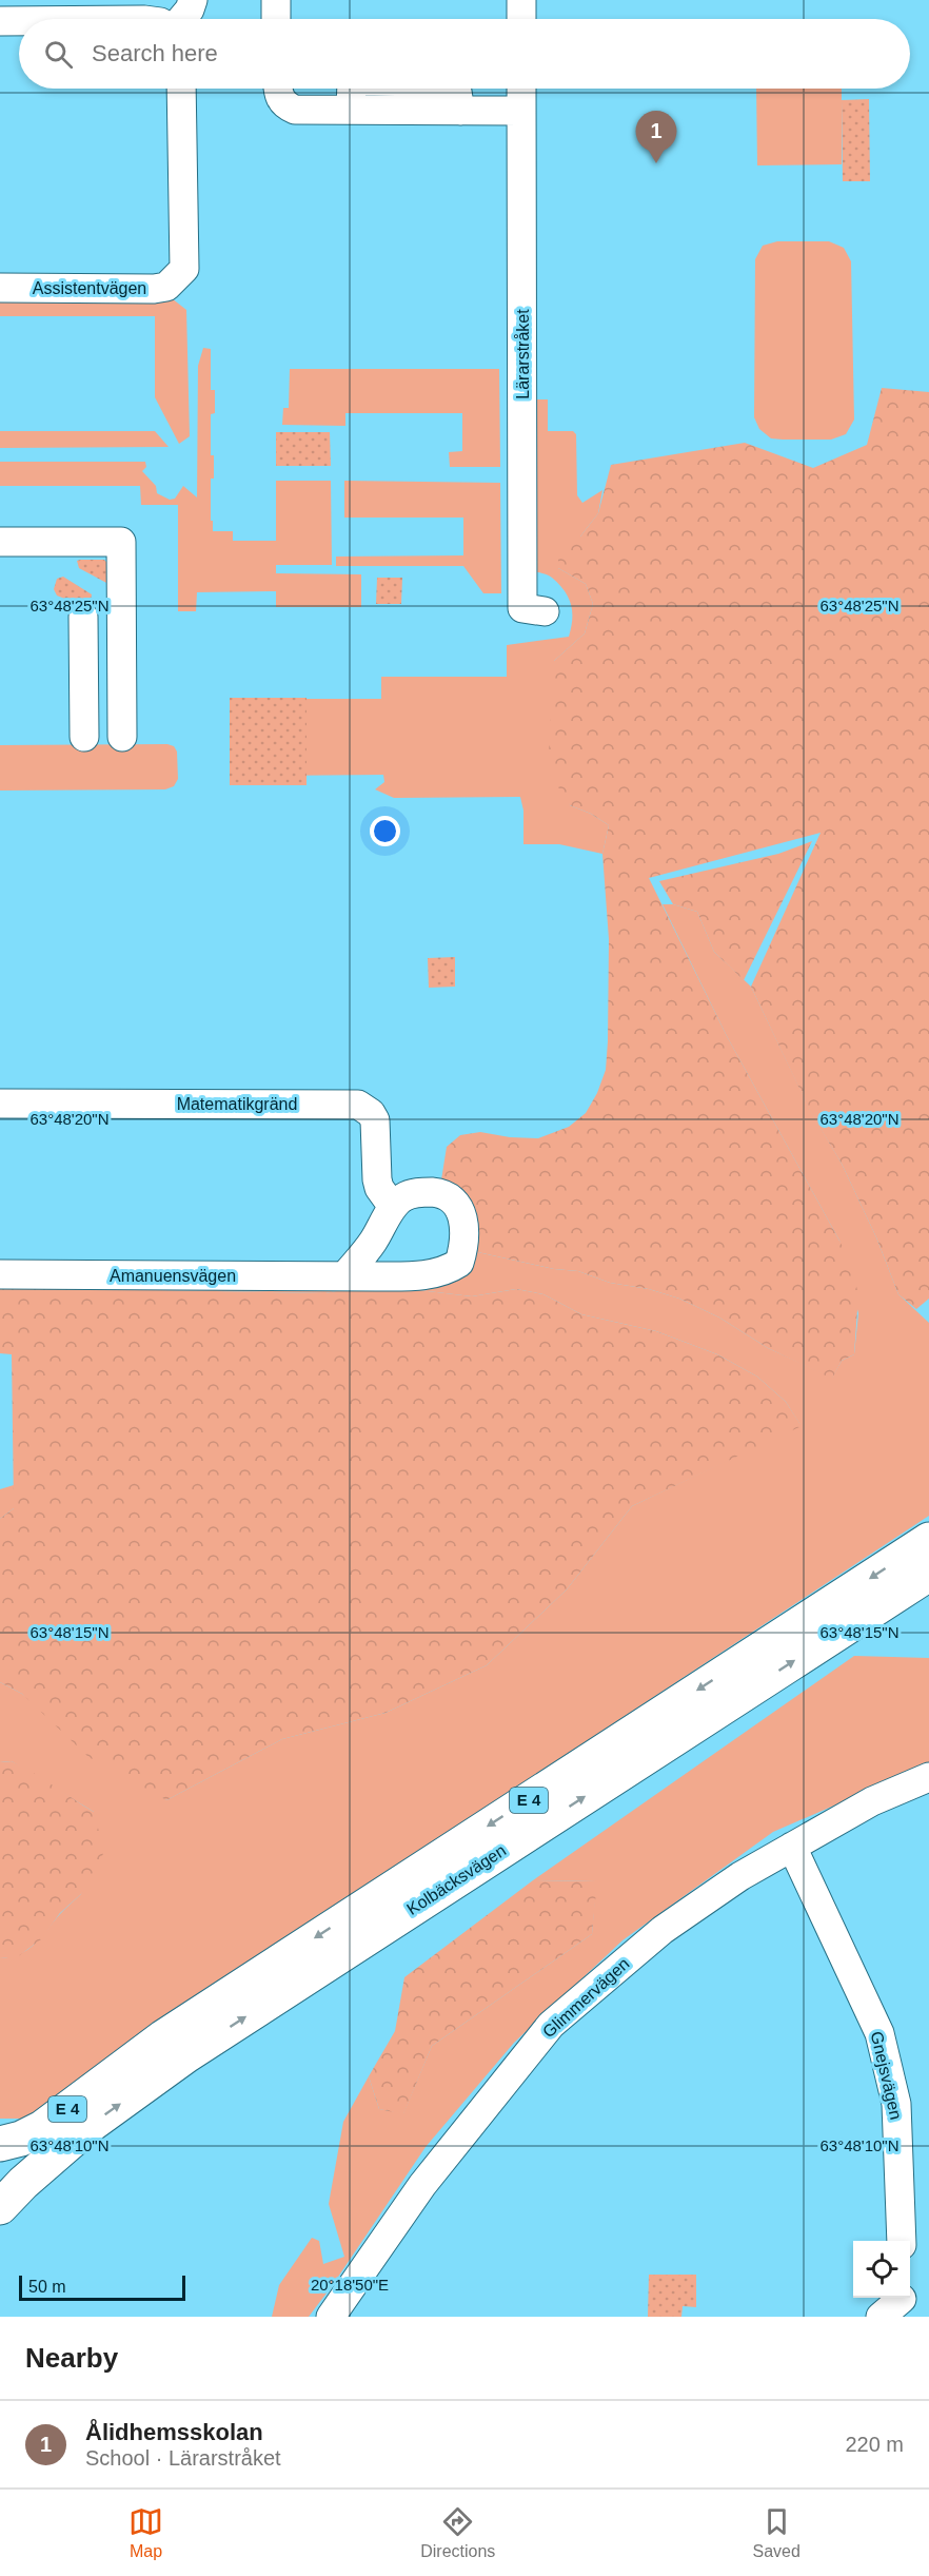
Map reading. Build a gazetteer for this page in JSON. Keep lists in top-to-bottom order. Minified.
{"streets":{"highway":["E 4","Kolbäcksvägen"],"street":["Assistentvägen","Lärarstråket","Matematikgränd","Amanuensvägen","Glimmervägen","Gnejsvägen"]},"crossings":[["Matematikgränd","Amanuensvägen"],["Glimmervägen","Gnejsvägen"]],"scale_bar":"50 m","page":{"search":"Search here","pins":"1","scale":"50 m","heading":"Nearby","list":[{"mark":"1","name":"Ålidhemsskolan","note":"School · Lärarstråket","value":"220 m"}],"nav":["Map","Directions","Saved"]},"coordinates":["63°48'25\"N","63°48'20\"N","63°48'15\"N","63°48'10\"N","20°18'50\"E"]}
